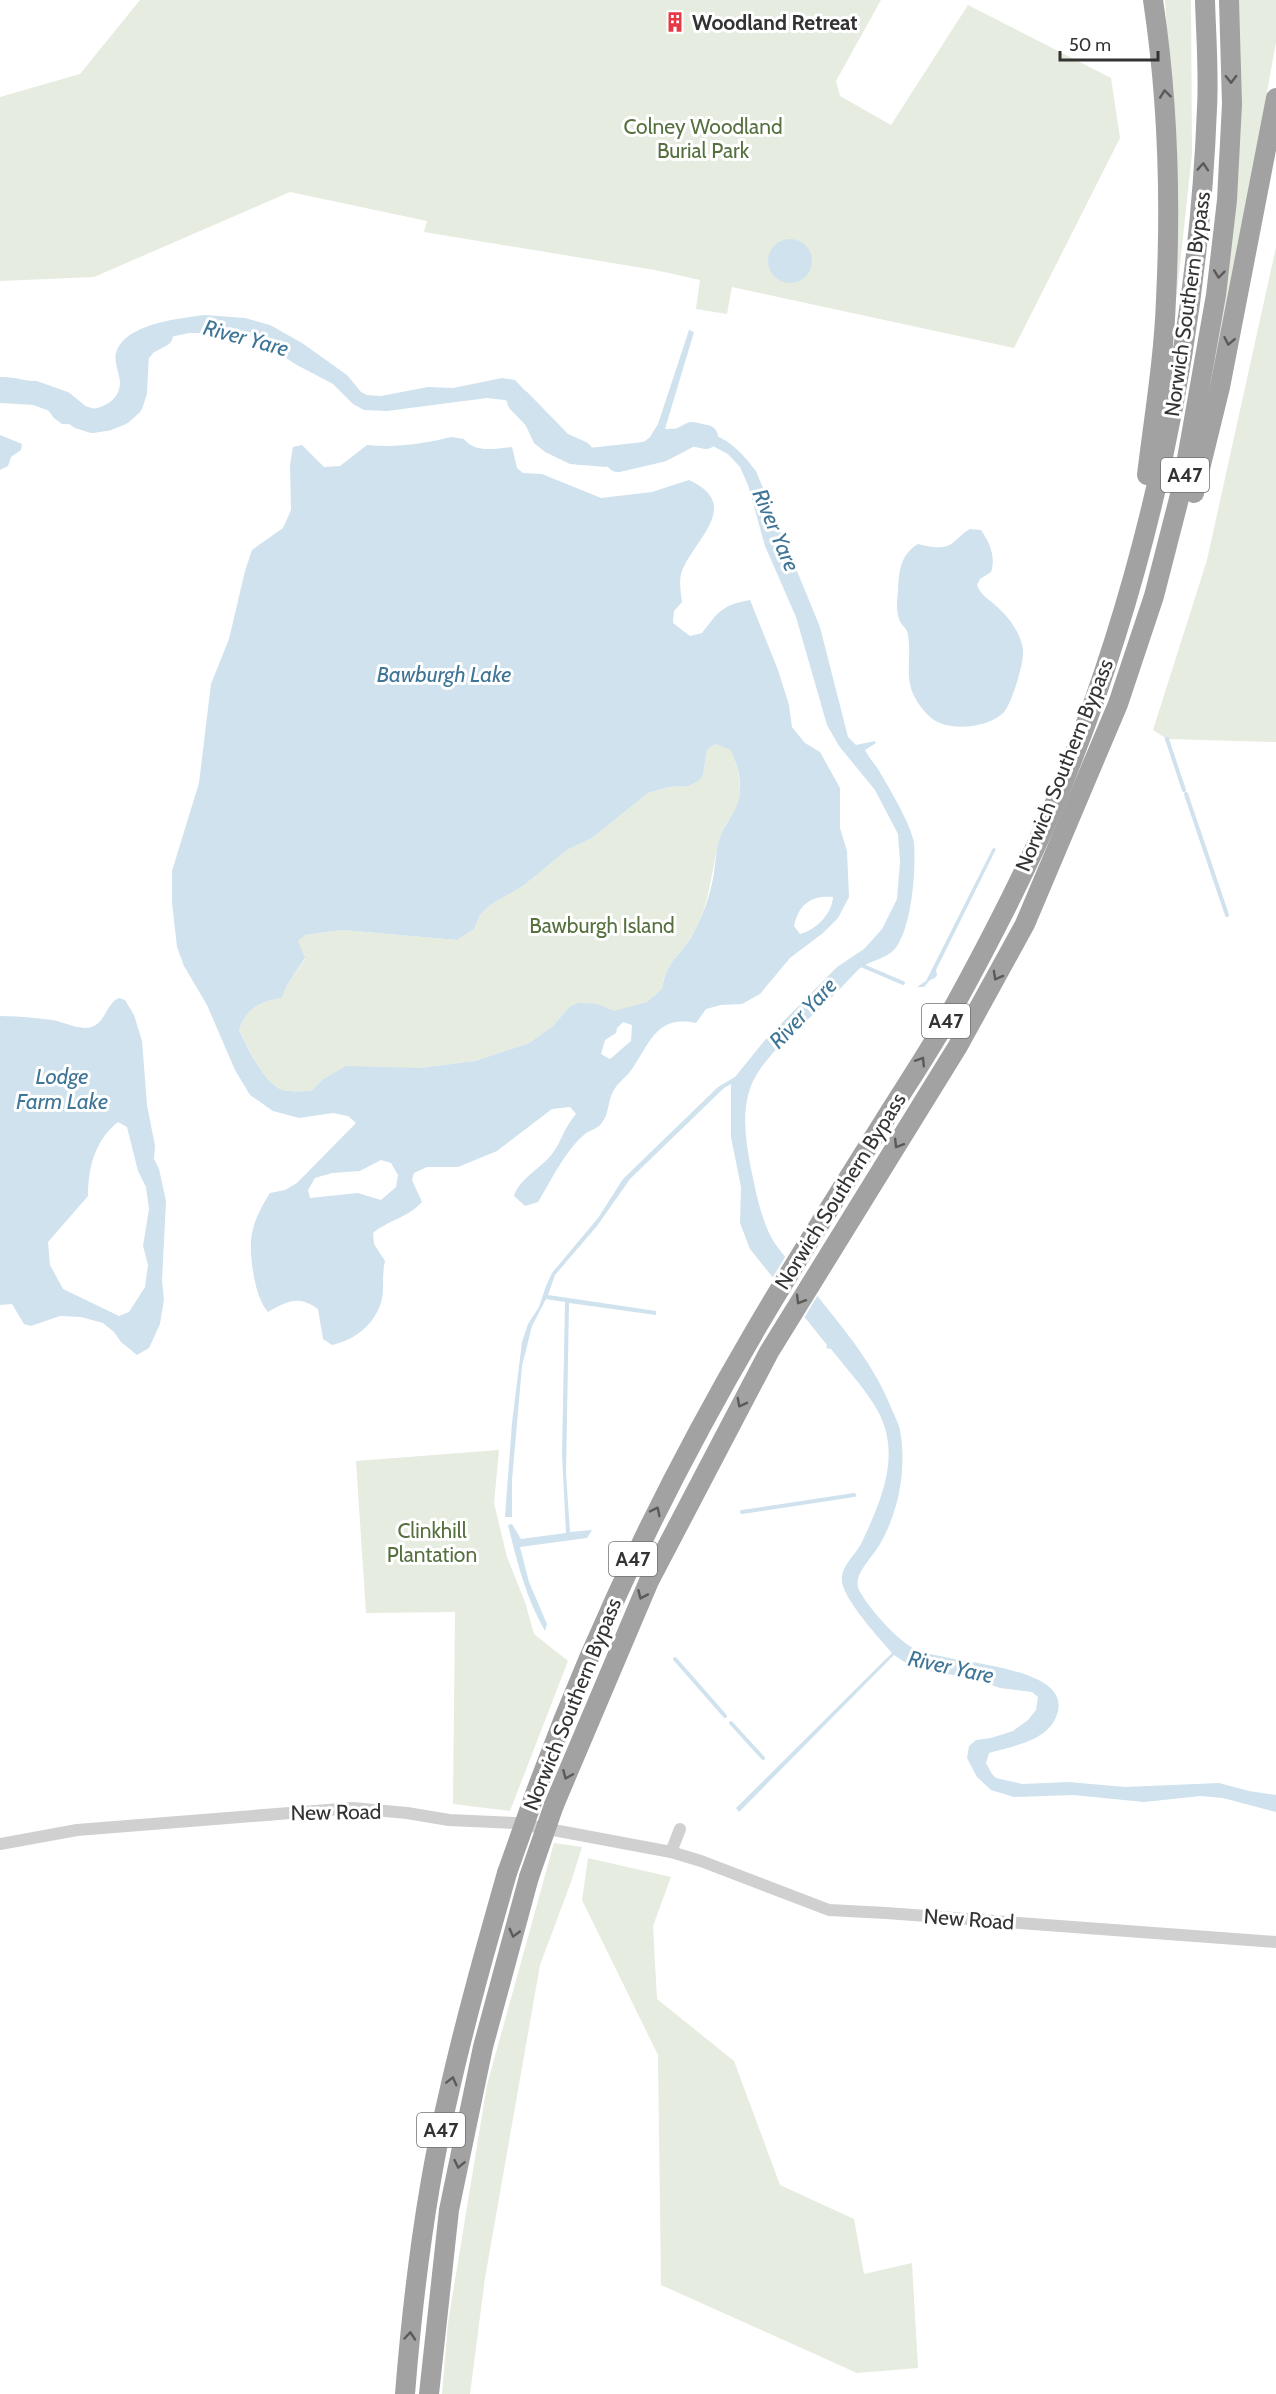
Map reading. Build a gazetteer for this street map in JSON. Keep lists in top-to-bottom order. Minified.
{"streets":{"highway":["Norwich Southern Bypass","A47"],"street":["New Road"]},"crossings":[["Norwich Southern Bypass","A47"]],"water":["River Yare","Bawburgh Lake","Lodge Farm Lake"],"parks":["Colney Woodland Burial Park","Bawburgh Island","Clinkhill Plantation"],"places":{"building":["Woodland Retreat"]},"scale_bar":"50 m"}
